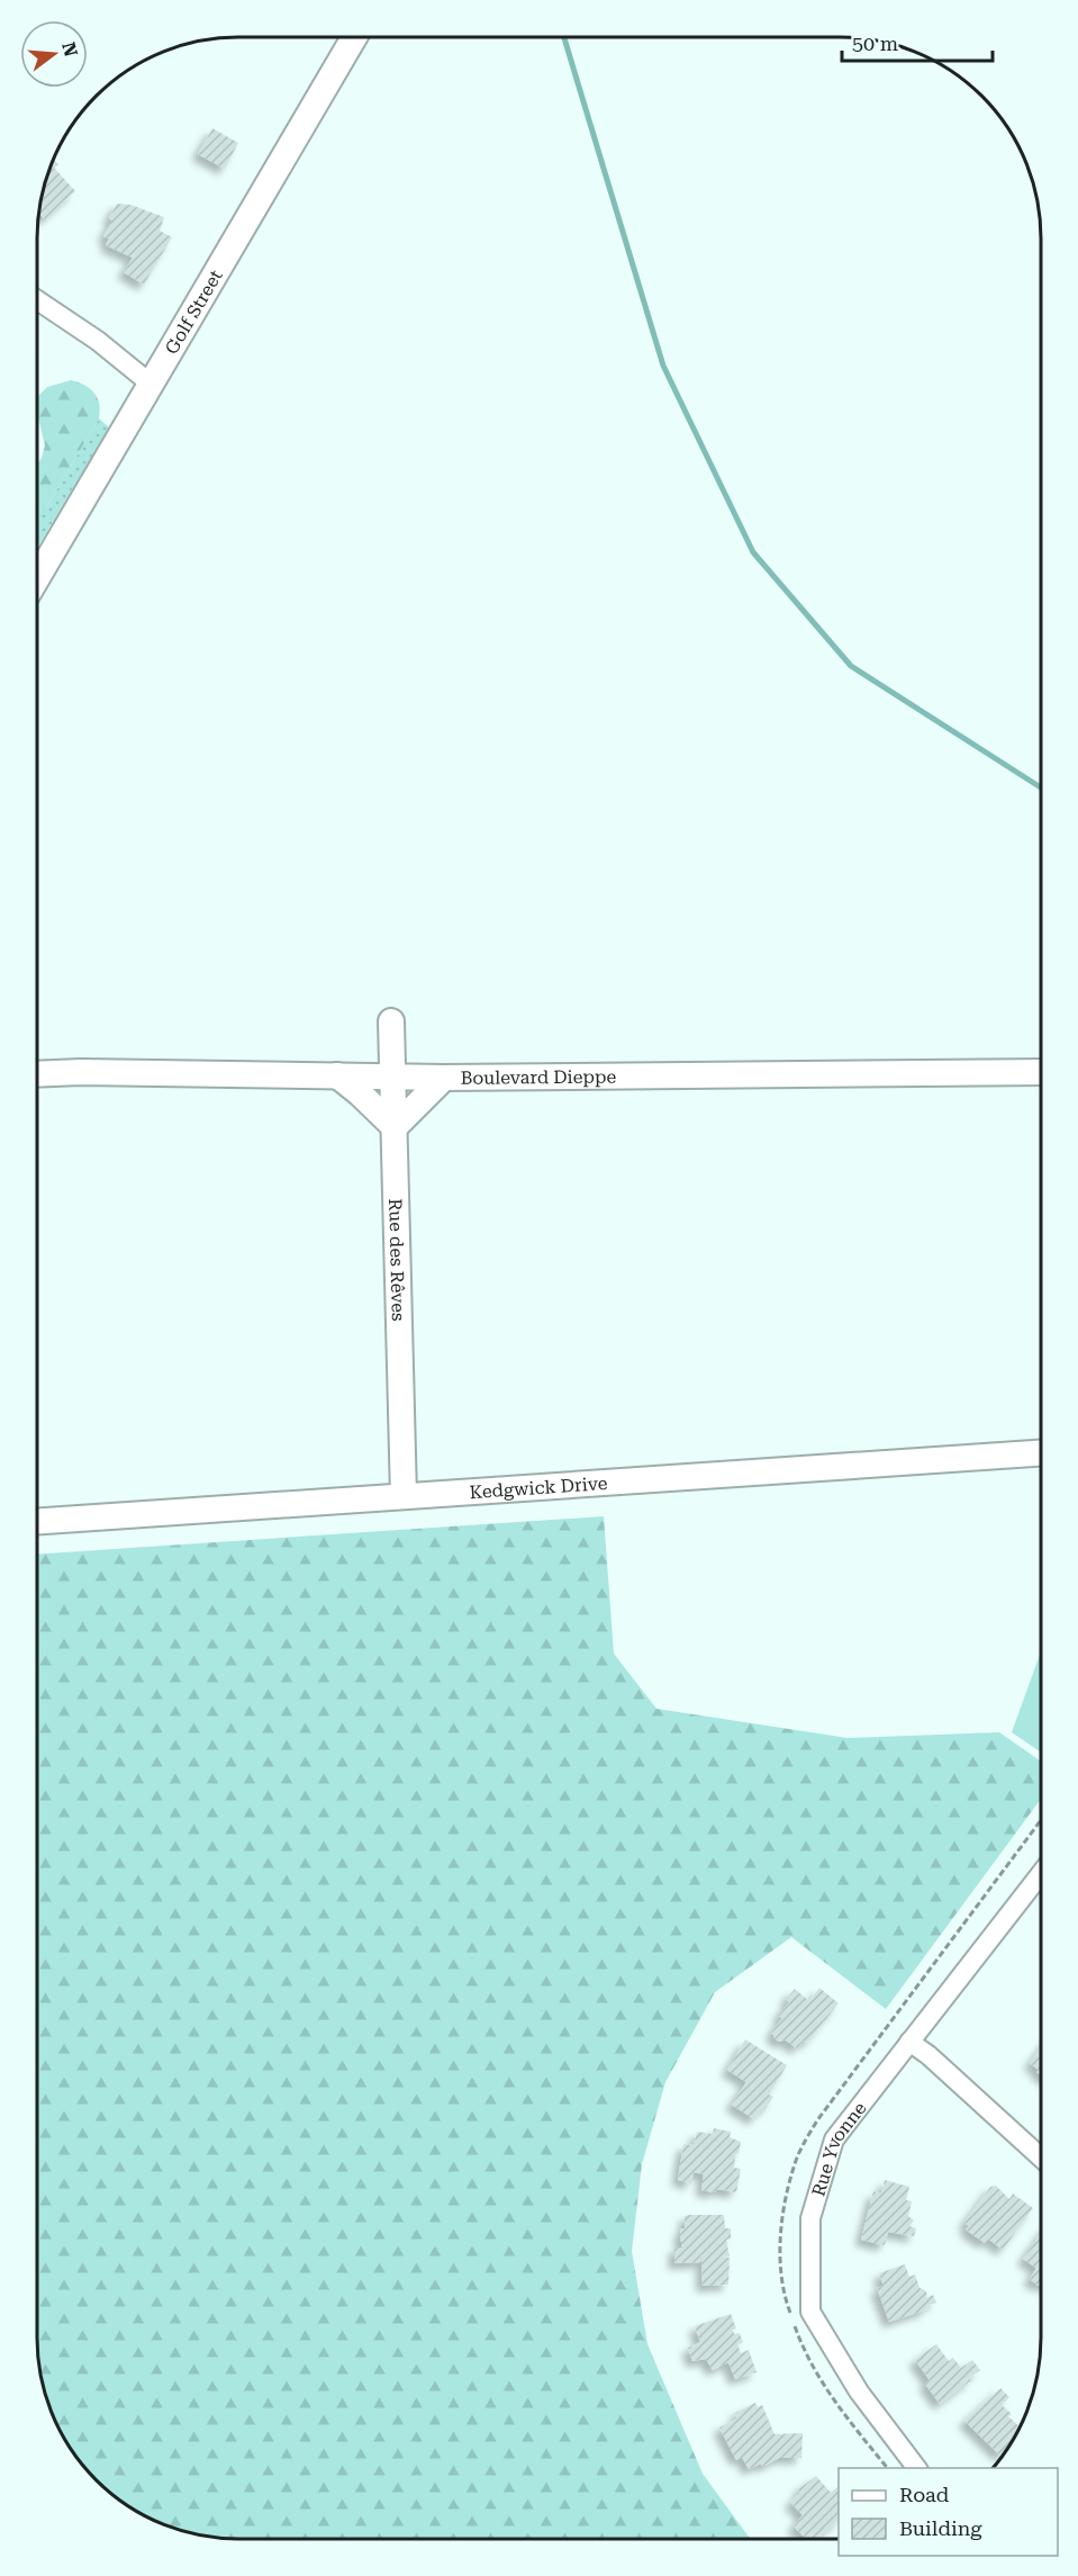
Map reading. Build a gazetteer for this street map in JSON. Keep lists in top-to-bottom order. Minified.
{"streets":{"street":["Golf Street","Boulevard Dieppe","Rue des Rêves","Kedgwick Drive","Rue Yvonne"]},"crossings":[["Boulevard Dieppe","Rue des Rêves"],["Rue des Rêves","Kedgwick Drive"]],"legend":["Road","Building"],"scale_bar":"50 m","north":"right"}
